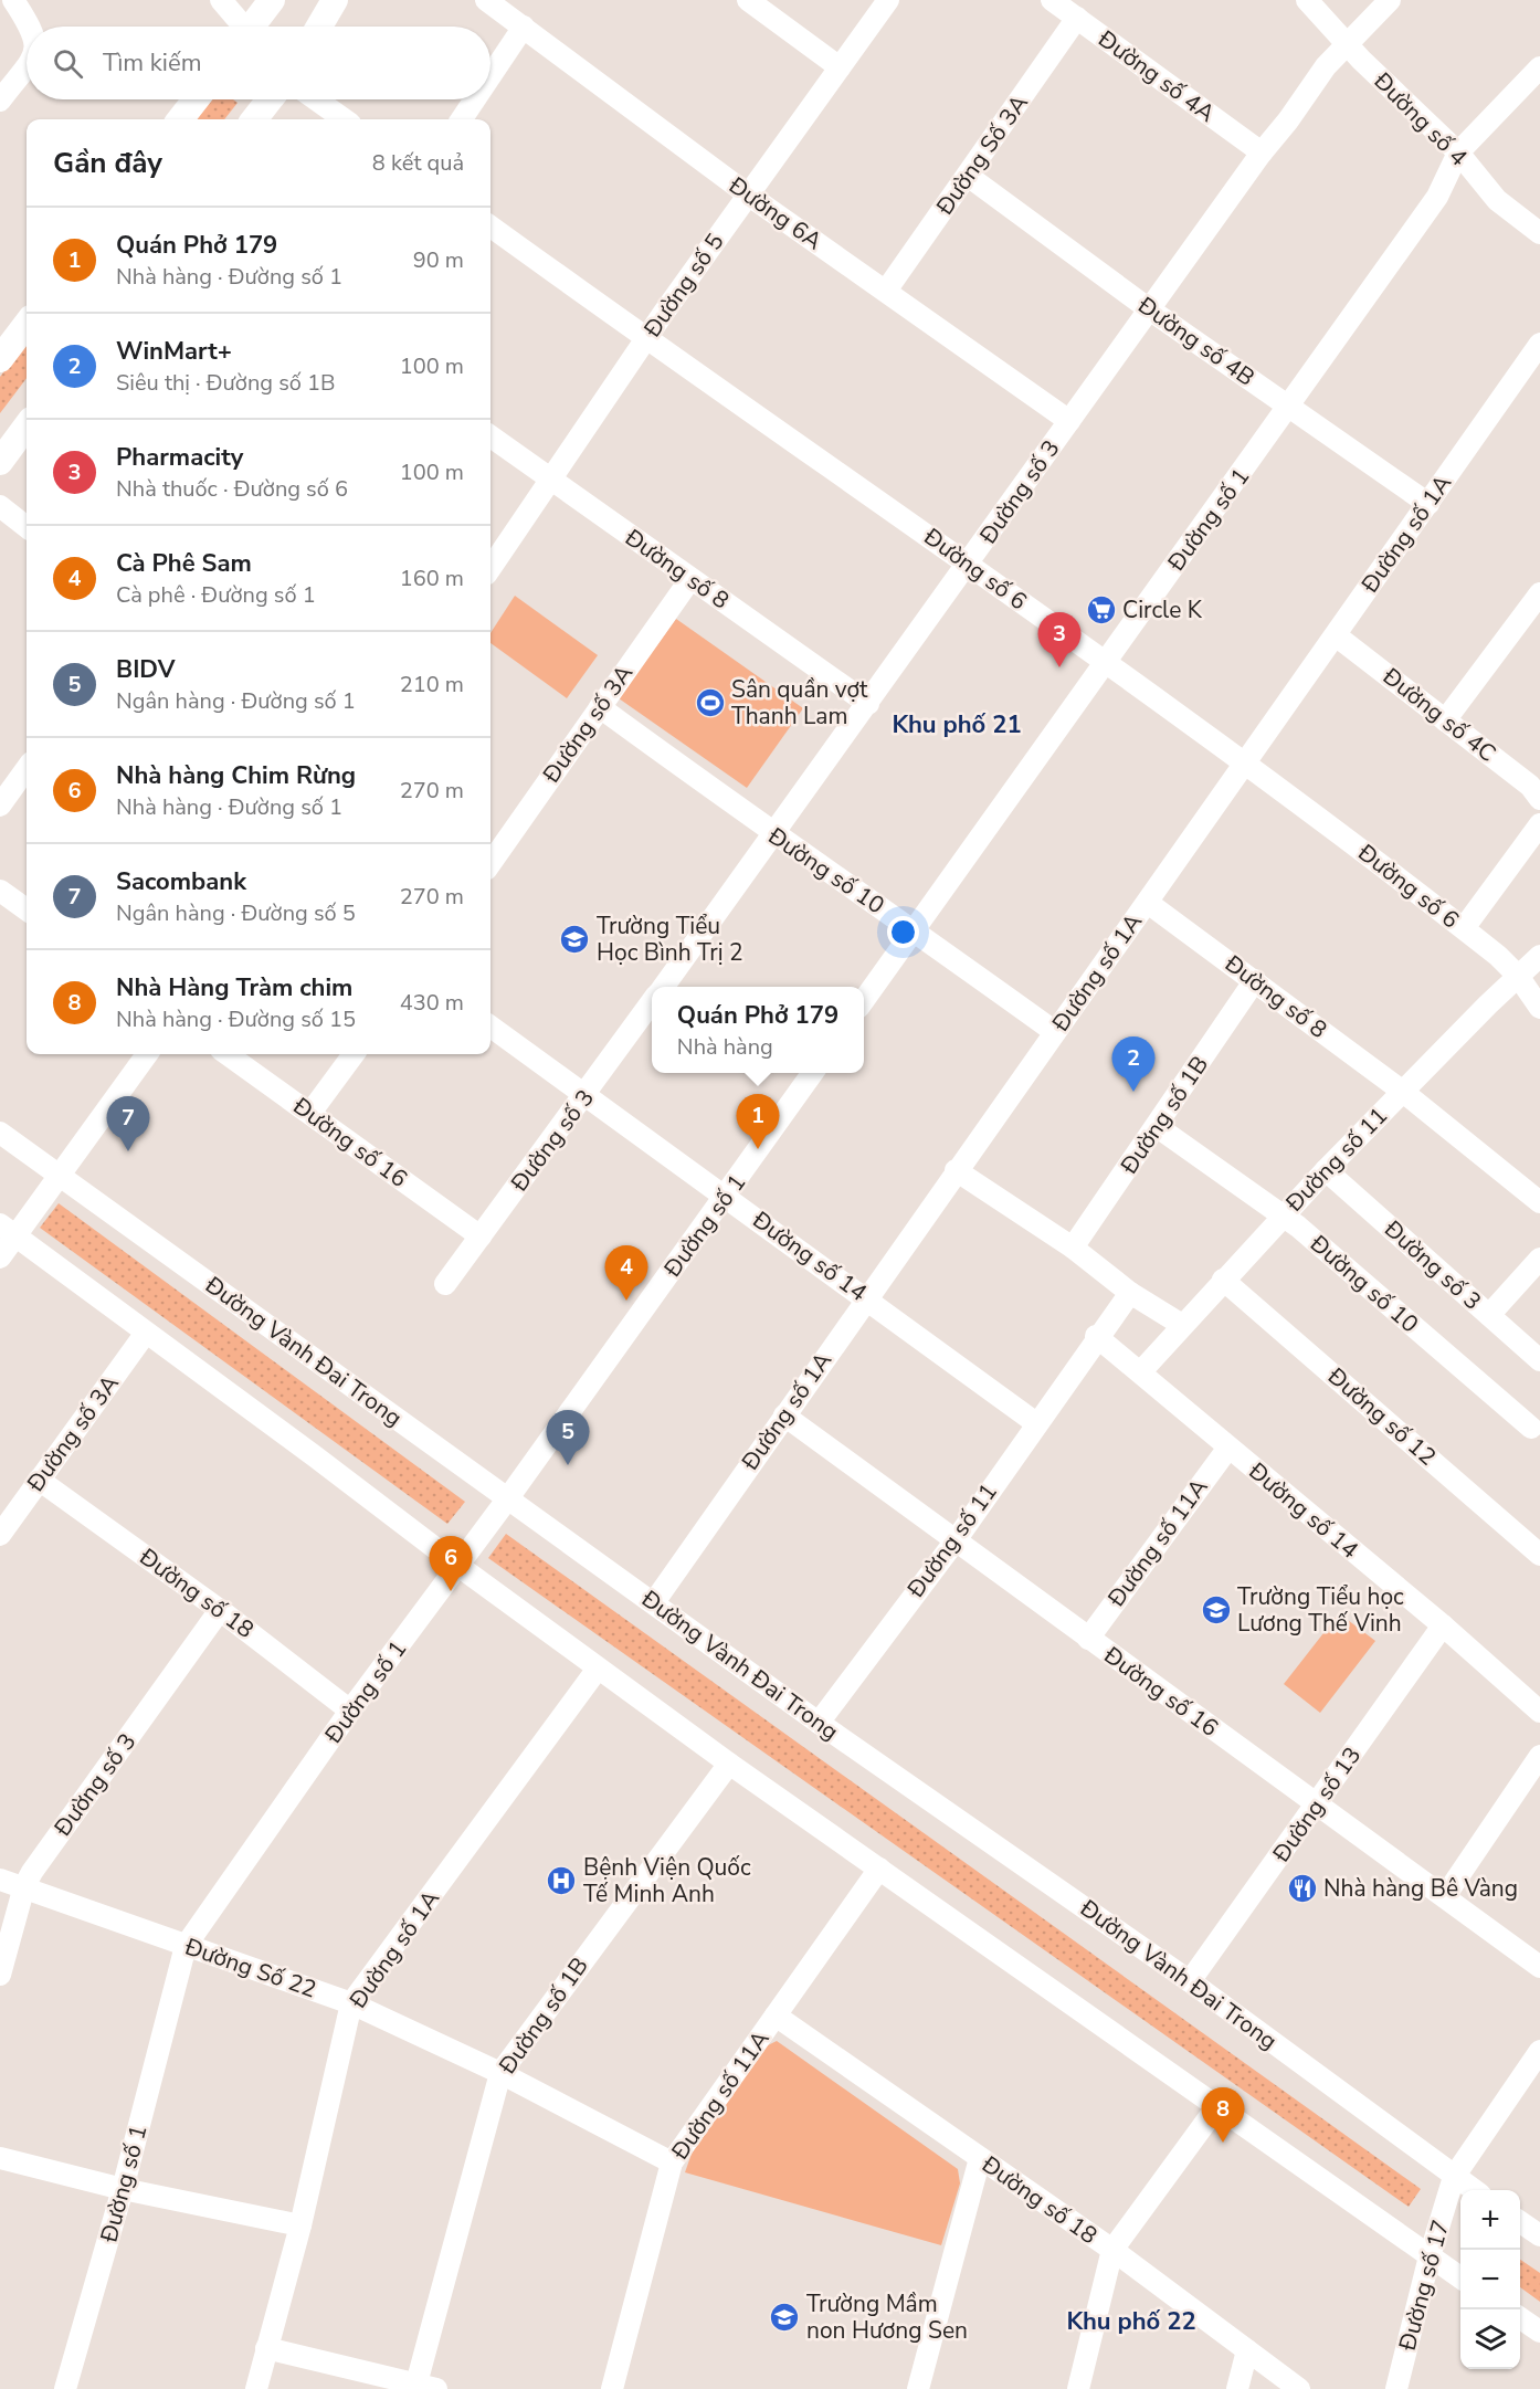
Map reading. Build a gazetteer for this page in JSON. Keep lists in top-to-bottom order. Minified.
{"streets":{"street":["Đường số 4A","Đường số 4","Đường Số 3A","Đường 6A","Đường số 5","Đường số 4B","Đường số 3","Đường số 1","Đường số 1A","Đường số 8","Đường số 6","Đường số 4C","Đường số 3A","Đường số 10","Đường số 1B","Đường số 16","Đường số 11","Đường số 14","Đường Vành Đai Trong","Đường số 12","Đường số 11A","Đường số 18","Đường số 13","Đường Số 22","Đường số 17"]},"crossings":[["Đường số 4A","Đường Số 3A"],["Đường số 4A","Đường số 3"],["Đường số 4","Đường số 3"],["Đường số 4","Đường số 1"],["Đường Số 3A","Đường 6A"],["Đường Số 3A","Đường số 4B"],["Đường 6A","Đường số 5"],["Đường 6A","Đường số 3"],["Đường số 5","Đường số 8"],["Đường số 5","Đường số 6"],["Đường số 4B","Đường số 3"],["Đường số 4B","Đường số 1"],["Đường số 4B","Đường số 1A"],["Đường số 3","Đường số 8"],["Đường số 3","Đường số 6"],["Đường số 3","Đường số 10"],["Đường số 3","Đường số 16"],["Đường số 3","Đường số 11"],["Đường số 3","Đường số 14"],["Đường số 3","Đường số 18"],["Đường số 3","Đường Số 22"],["Đường số 1","Đường số 6"],["Đường số 1","Đường số 10"],["Đường số 1","Đường số 14"],["Đường số 1","Đường Vành Đai Trong"],["Đường số 1","Đường số 18"],["Đường số 1","Đường Số 22"],["Đường số 1A","Đường số 8"],["Đường số 1A","Đường số 6"],["Đường số 1A","Đường số 4C"],["Đường số 1A","Đường số 10"],["Đường số 1A","Đường số 16"],["Đường số 1A","Đường số 14"],["Đường số 1A","Đường Vành Đai Trong"],["Đường số 1A","Đường Số 22"],["Đường số 8","Đường số 3A"],["Đường số 8","Đường số 1B"],["Đường số 8","Đường số 11"],["Đường số 6","Đường số 11"],["Đường số 3A","Đường số 10"],["Đường số 3A","Đường số 18"],["Đường số 10","Đường số 1B"],["Đường số 10","Đường số 11"],["Đường số 1B","Đường Số 22"],["Đường số 16","Đường số 11"],["Đường số 16","Đường số 11A"],["Đường số 16","Đường số 13"],["Đường số 11","Đường số 14"],["Đường số 11","Đường Vành Đai Trong"],["Đường số 11","Đường số 12"],["Đường số 14","Đường số 11A"],["Đường số 14","Đường số 13"],["Đường Vành Đai Trong","Đường số 13"],["Đường Vành Đai Trong","Đường số 17"],["Đường số 11A","Đường số 18"],["Đường số 11A","Đường Số 22"]],"districts":["Khu phố 21","Khu phố 22"],"places":{"supermarket":["Circle K"],"sports":["Sân quần vợt Thanh Lam"],"school or university":["Trường Tiểu Học Bình Trị 2","Trường Tiểu học Lương Thế Vinh","Trường Mầm non Hương Sen"],"hospital":["Bệnh Viện Quốc Tế Minh Anh"],"restaurant":["Nhà hàng Bê Vàng"]},"page":{"search":"Tìm kiếm","heading":["Gần đây","8 kết quả"],"list":[{"mark":"1","name":"Quán Phở 179","note":"Nhà hàng · Đường số 1","value":"90 m"},{"mark":"2","name":"WinMart+","note":"Siêu thị · Đường số 1B","value":"100 m"},{"mark":"3","name":"Pharmacity","note":"Nhà thuốc · Đường số 6","value":"100 m"},{"mark":"4","name":"Cà Phê Sam","note":"Cà phê · Đường số 1","value":"160 m"},{"mark":"5","name":"BIDV","note":"Ngân hàng · Đường số 1","value":"210 m"},{"mark":"6","name":"Nhà hàng Chim Rừng","note":"Nhà hàng · Đường số 1","value":"270 m"},{"mark":"7","name":"Sacombank","note":"Ngân hàng · Đường số 5","value":"270 m"},{"mark":"8","name":"Nhà Hàng Tràm chim","note":"Nhà hàng · Đường số 15","value":"430 m"}],"pins":["3","2","1","7","4","5","6","8"],"popup":["Quán Phở 179","Nhà hàng"],"map_buttons":["+","−"]}}
